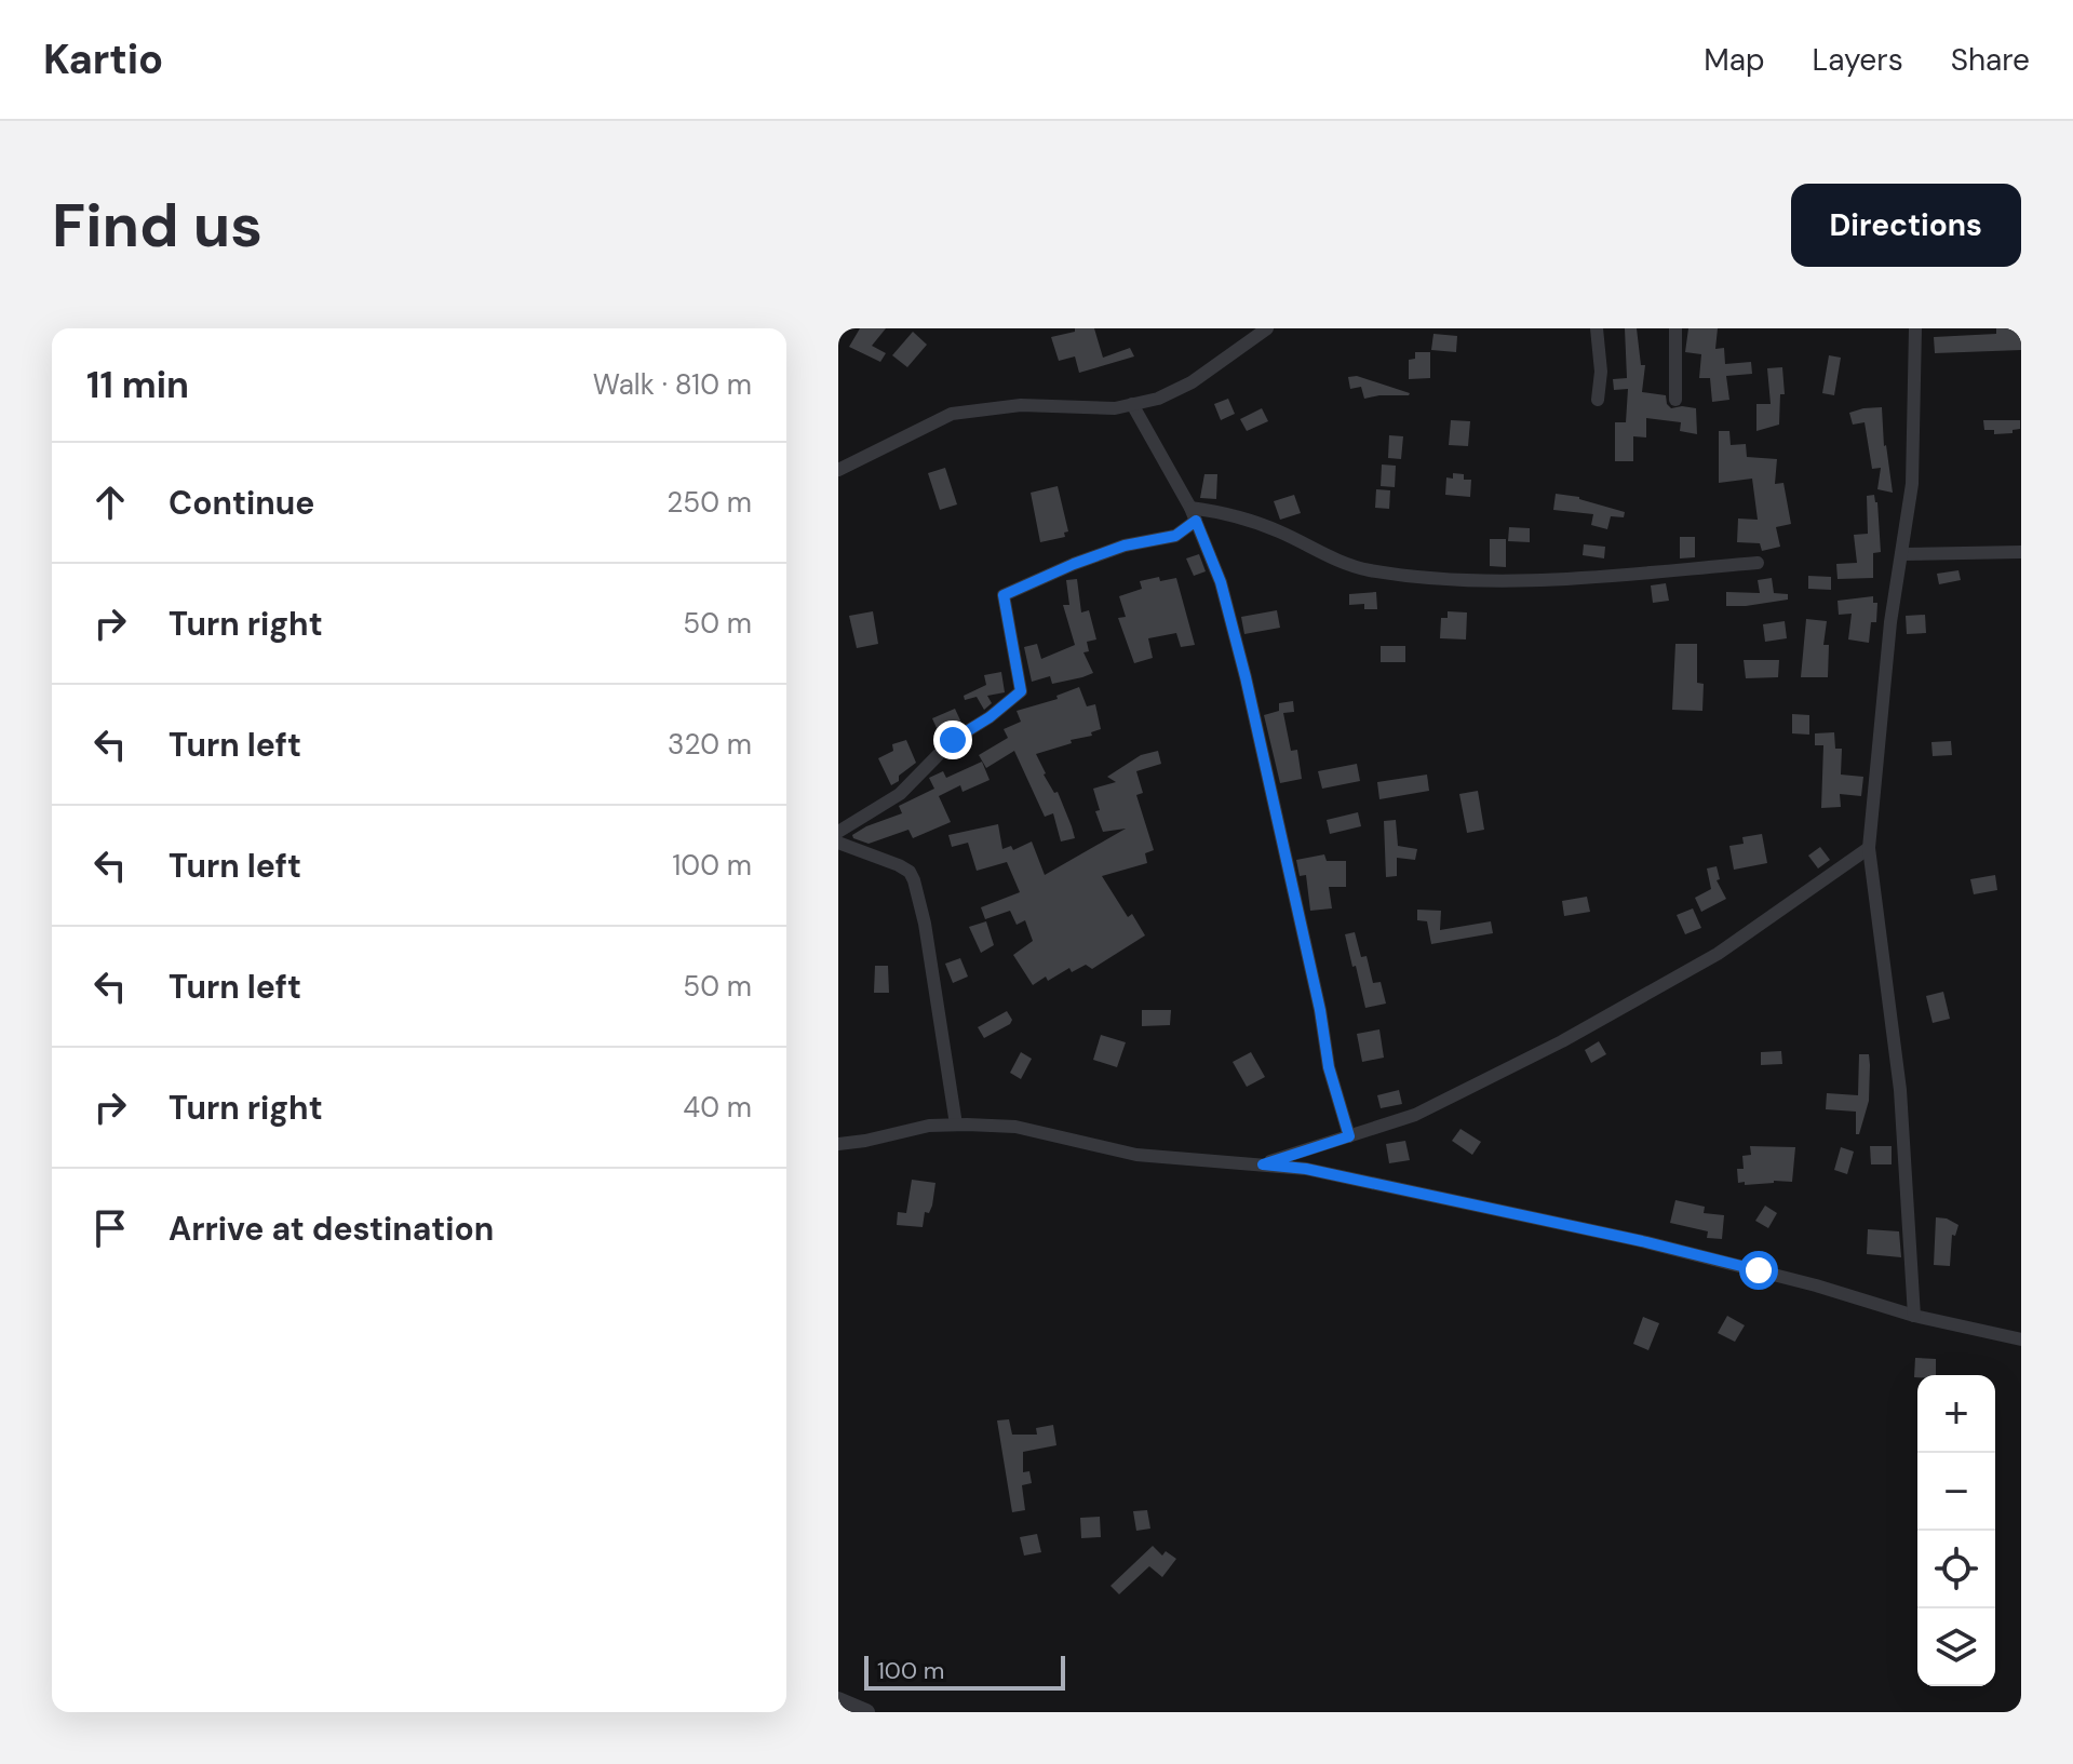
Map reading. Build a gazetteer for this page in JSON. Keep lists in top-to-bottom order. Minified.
{"scale_bar":"100 m","page":{"header":"Kartio","nav":["Map","Layers","Share"],"buttons":"Directions","title":"Find us","heading":["11 min","Walk · 810 m"],"list":[["Continue","250 m"],["Turn right","50 m"],["Turn left","320 m"],["Turn left","100 m"],["Turn left","50 m"],["Turn right","40 m"],"Arrive at destination"],"map_buttons":["+","−"],"scale":"100 m"}}
